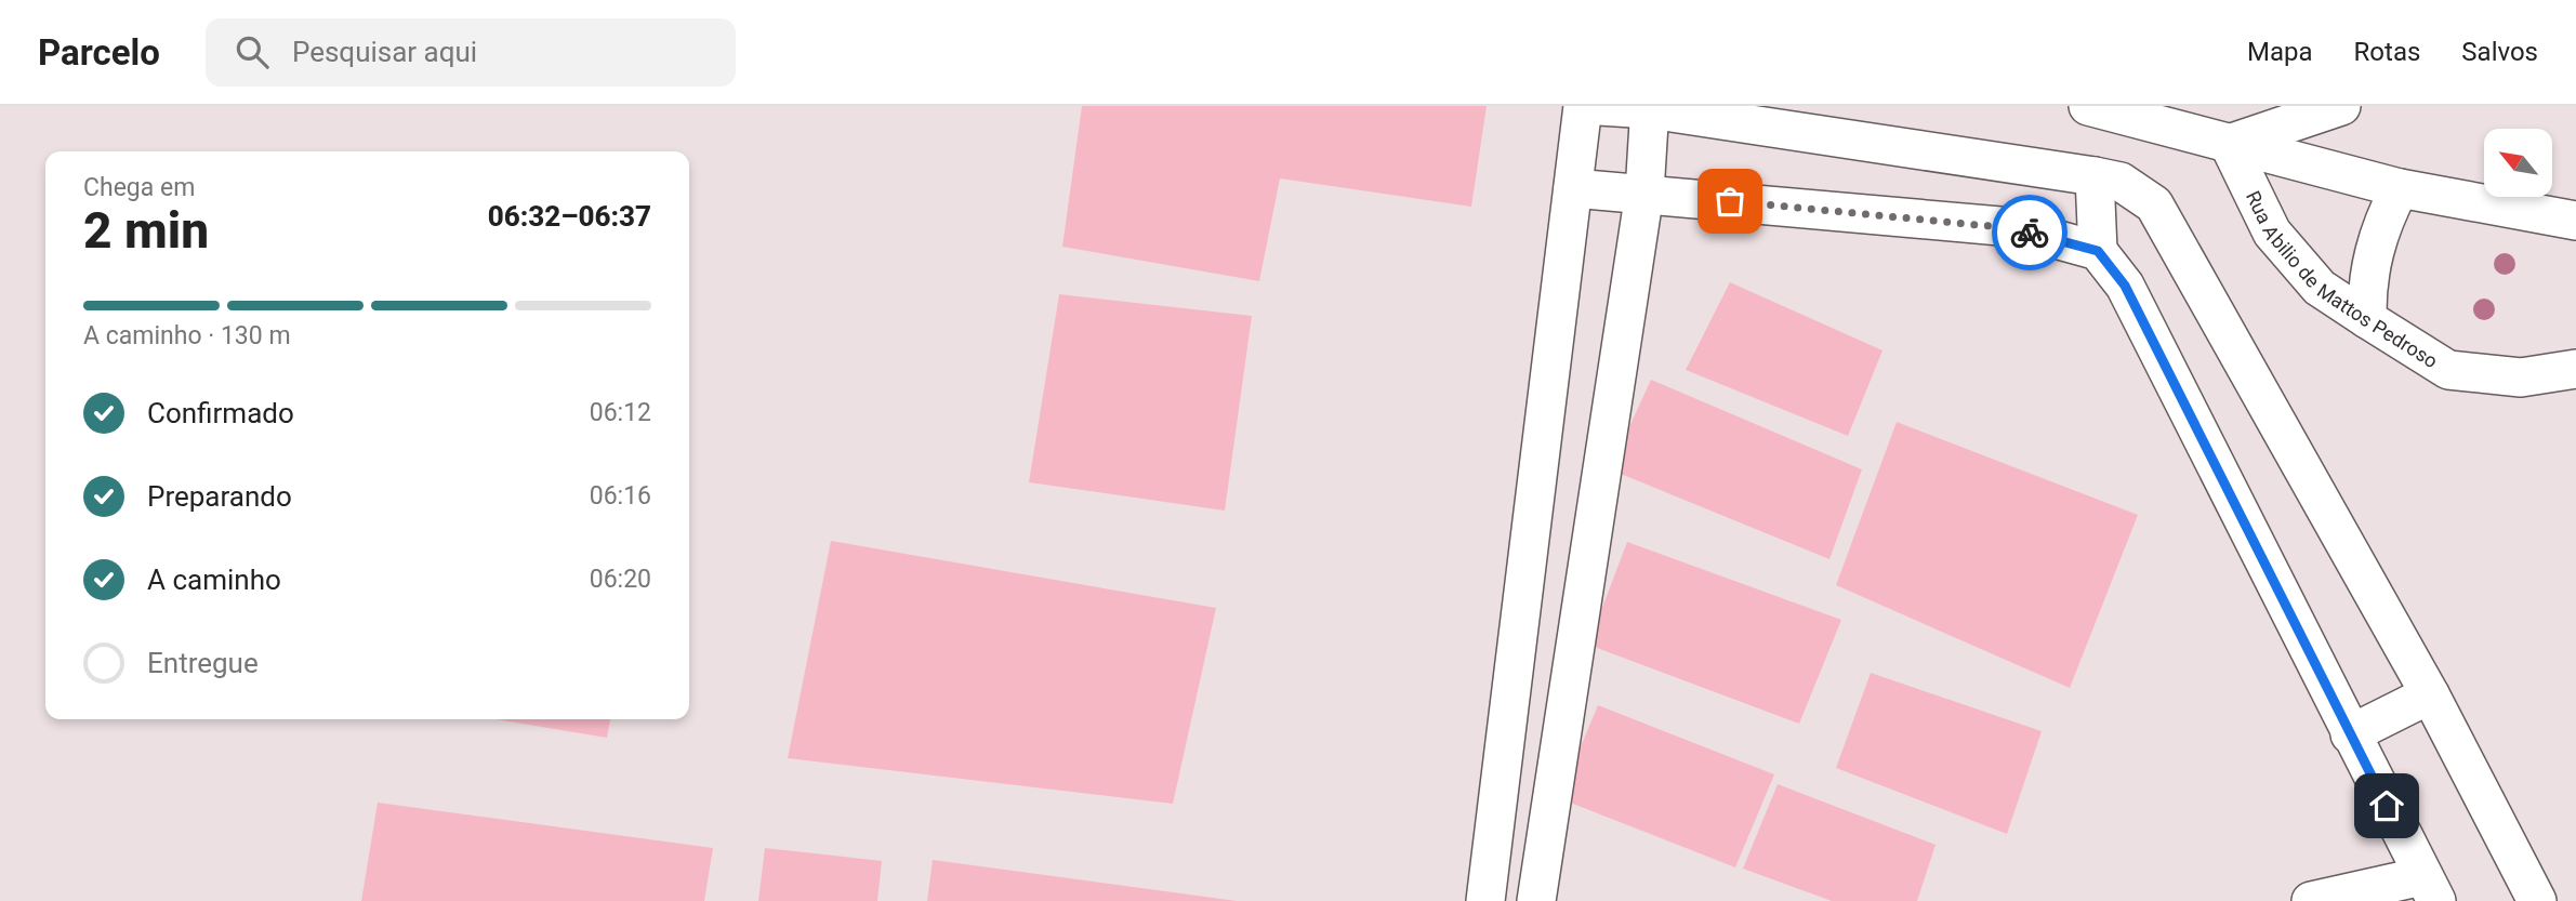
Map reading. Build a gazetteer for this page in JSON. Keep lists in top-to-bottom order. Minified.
{"streets":{"street":["Rua Abilio de Mattos Pedroso"]},"north":"top left","page":{"header":"Parcelo","search":"Pesquisar aqui","nav":["Mapa","Rotas","Salvos"],"heading":["2 min","Chega em","06:32–06:37"],"bar":"A caminho · 130 m","list":[["Confirmado","06:12"],["Preparando","06:16"],["A caminho","06:20"],"Entregue"]}}
